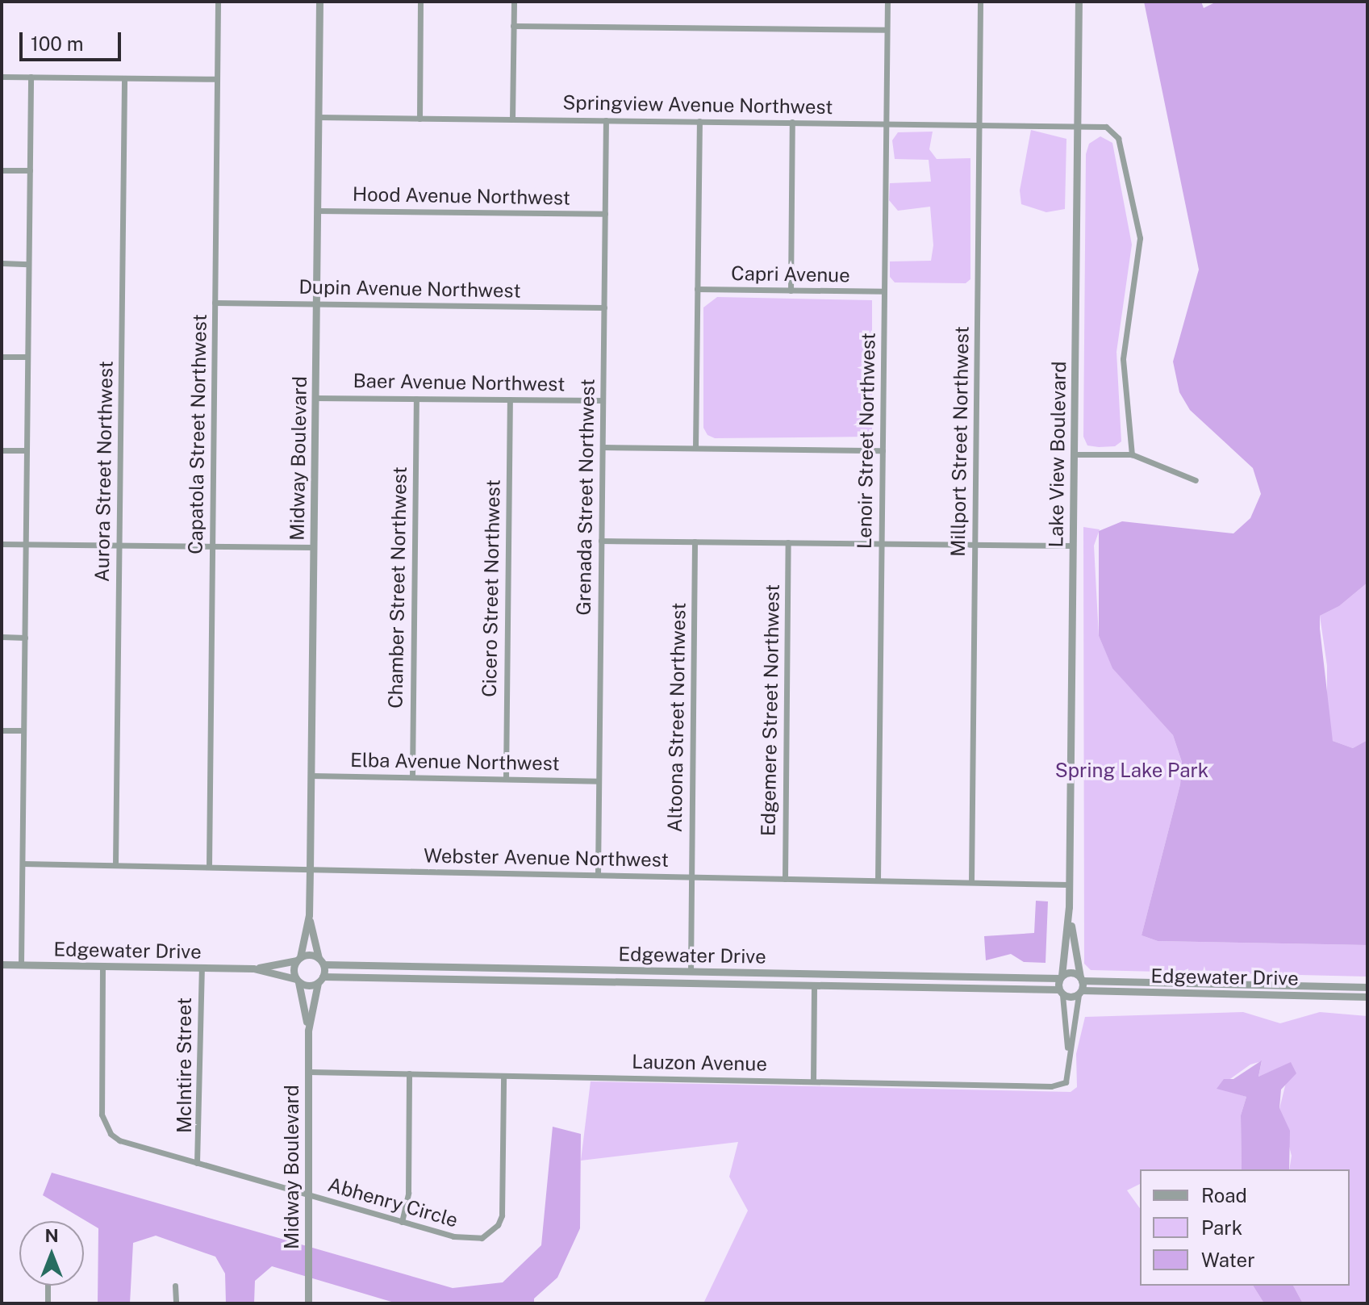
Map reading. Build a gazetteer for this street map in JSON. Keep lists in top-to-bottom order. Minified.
{"streets":{"street":["Springview Avenue Northwest","Hood Avenue Northwest","Capri Avenue","Dupin Avenue Northwest","Baer Avenue Northwest","Capatola Street Northwest","Lenoir Street Northwest","Millport Street Northwest","Lake View Boulevard","Midway Boulevard","Aurora Street Northwest","Grenada Street Northwest","Chamber Street Northwest","Cicero Street Northwest","Edgemere Street Northwest","Altoona Street Northwest","Elba Avenue Northwest","Webster Avenue Northwest","Edgewater Drive","Lauzon Avenue","McIntire Street","Abhenry Circle"]},"crossings":[["Springview Avenue Northwest","Lenoir Street Northwest"],["Springview Avenue Northwest","Millport Street Northwest"],["Springview Avenue Northwest","Lake View Boulevard"],["Springview Avenue Northwest","Midway Boulevard"],["Springview Avenue Northwest","Grenada Street Northwest"],["Hood Avenue Northwest","Midway Boulevard"],["Hood Avenue Northwest","Grenada Street Northwest"],["Capri Avenue","Lenoir Street Northwest"],["Dupin Avenue Northwest","Capatola Street Northwest"],["Dupin Avenue Northwest","Midway Boulevard"],["Dupin Avenue Northwest","Grenada Street Northwest"],["Baer Avenue Northwest","Midway Boulevard"],["Baer Avenue Northwest","Grenada Street Northwest"],["Baer Avenue Northwest","Chamber Street Northwest"],["Baer Avenue Northwest","Cicero Street Northwest"],["Capatola Street Northwest","Webster Avenue Northwest"],["Lenoir Street Northwest","Webster Avenue Northwest"],["Millport Street Northwest","Webster Avenue Northwest"],["Lake View Boulevard","Webster Avenue Northwest"],["Lake View Boulevard","Edgewater Drive"],["Lake View Boulevard","Lauzon Avenue"],["Midway Boulevard","Elba Avenue Northwest"],["Midway Boulevard","Webster Avenue Northwest"],["Midway Boulevard","Edgewater Drive"],["Midway Boulevard","Lauzon Avenue"],["Midway Boulevard","Abhenry Circle"],["Aurora Street Northwest","Webster Avenue Northwest"],["Grenada Street Northwest","Elba Avenue Northwest"],["Grenada Street Northwest","Webster Avenue Northwest"],["Chamber Street Northwest","Elba Avenue Northwest"],["Cicero Street Northwest","Elba Avenue Northwest"],["Edgemere Street Northwest","Webster Avenue Northwest"],["Altoona Street Northwest","Webster Avenue Northwest"],["Altoona Street Northwest","Edgewater Drive"],["Edgewater Drive","Lauzon Avenue"],["Edgewater Drive","McIntire Street"],["Edgewater Drive","Abhenry Circle"],["Lauzon Avenue","Abhenry Circle"],["McIntire Street","Abhenry Circle"]],"parks":["Spring Lake Park"],"legend":["Road","Park","Water"],"scale_bar":"100 m","north":"top"}
